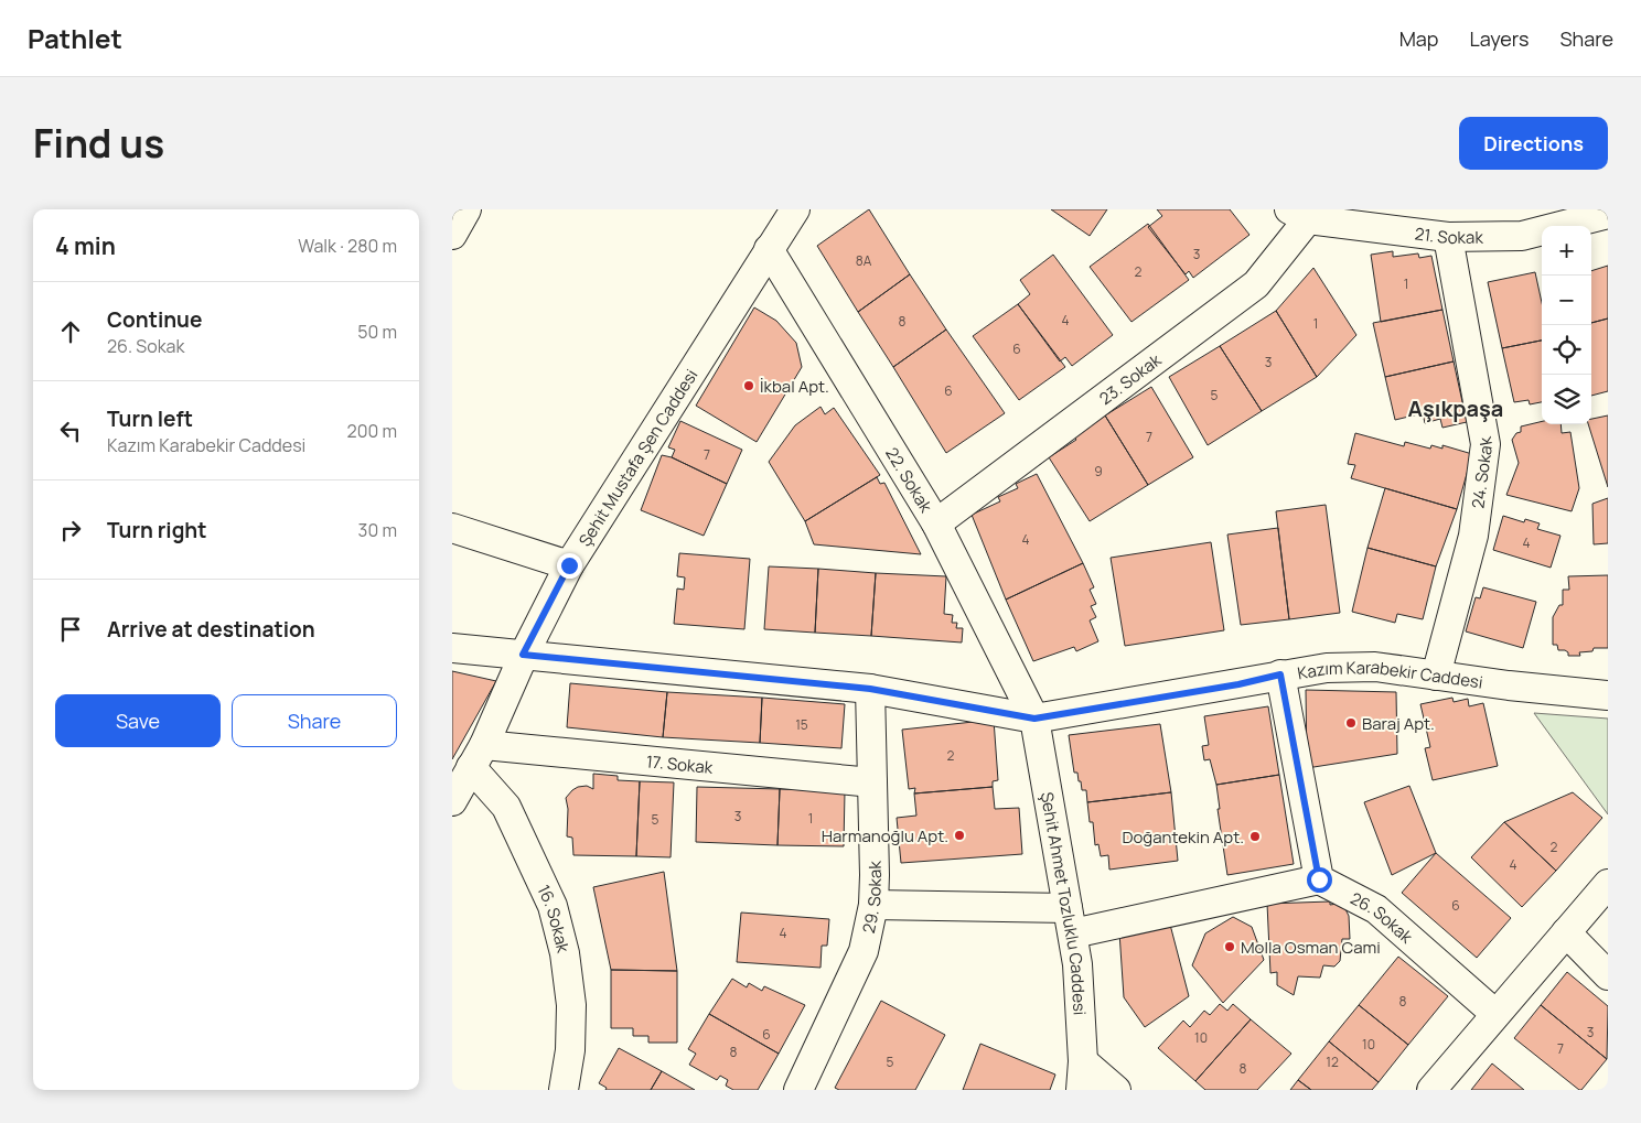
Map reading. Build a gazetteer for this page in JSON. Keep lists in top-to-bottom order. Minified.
{"streets":{"street":["21. Sokak","23. Sokak","Şehit Mustafa Şen Caddesi","24. Sokak","22. Sokak","Kazım Karabekir Caddesi","17. Sokak","29. Sokak","Şehit Ahmet Tozluklu Caddesi","16. Sokak","26. Sokak"]},"crossings":[["21. Sokak","23. Sokak"],["21. Sokak","24. Sokak"],["23. Sokak","22. Sokak"],["Şehit Mustafa Şen Caddesi","22. Sokak"],["Şehit Mustafa Şen Caddesi","Kazım Karabekir Caddesi"],["Şehit Mustafa Şen Caddesi","17. Sokak"],["Şehit Mustafa Şen Caddesi","16. Sokak"],["24. Sokak","Kazım Karabekir Caddesi"],["22. Sokak","Kazım Karabekir Caddesi"],["22. Sokak","Şehit Ahmet Tozluklu Caddesi"],["Kazım Karabekir Caddesi","29. Sokak"],["Kazım Karabekir Caddesi","Şehit Ahmet Tozluklu Caddesi"],["17. Sokak","29. Sokak"],["17. Sokak","16. Sokak"]],"districts":["Aşıkpaşa"],"places":["İkbal Apt.","Baraj Apt.","Harmanoğlu Apt.","Doğantekin Apt.","Molla Osman Cami"],"house_numbers":["3","8A","2","1","4","8","1","6","3","6","5","7","7","9","4","4","15","2","3","1","5","2","4","6","4","8","3","6","10","10","7","8","5","12","8"],"page":{"header":"Pathlet","nav":["Map","Layers","Share"],"title":"Find us","buttons":["Directions",["Save","Share"]],"heading":["4 min","Walk · 280 m"],"map_buttons":["+","−"],"list":[["Continue","26. Sokak","50 m"],["Turn left","Kazım Karabekir Caddesi","200 m"],["Turn right","30 m"],"Arrive at destination"]}}
